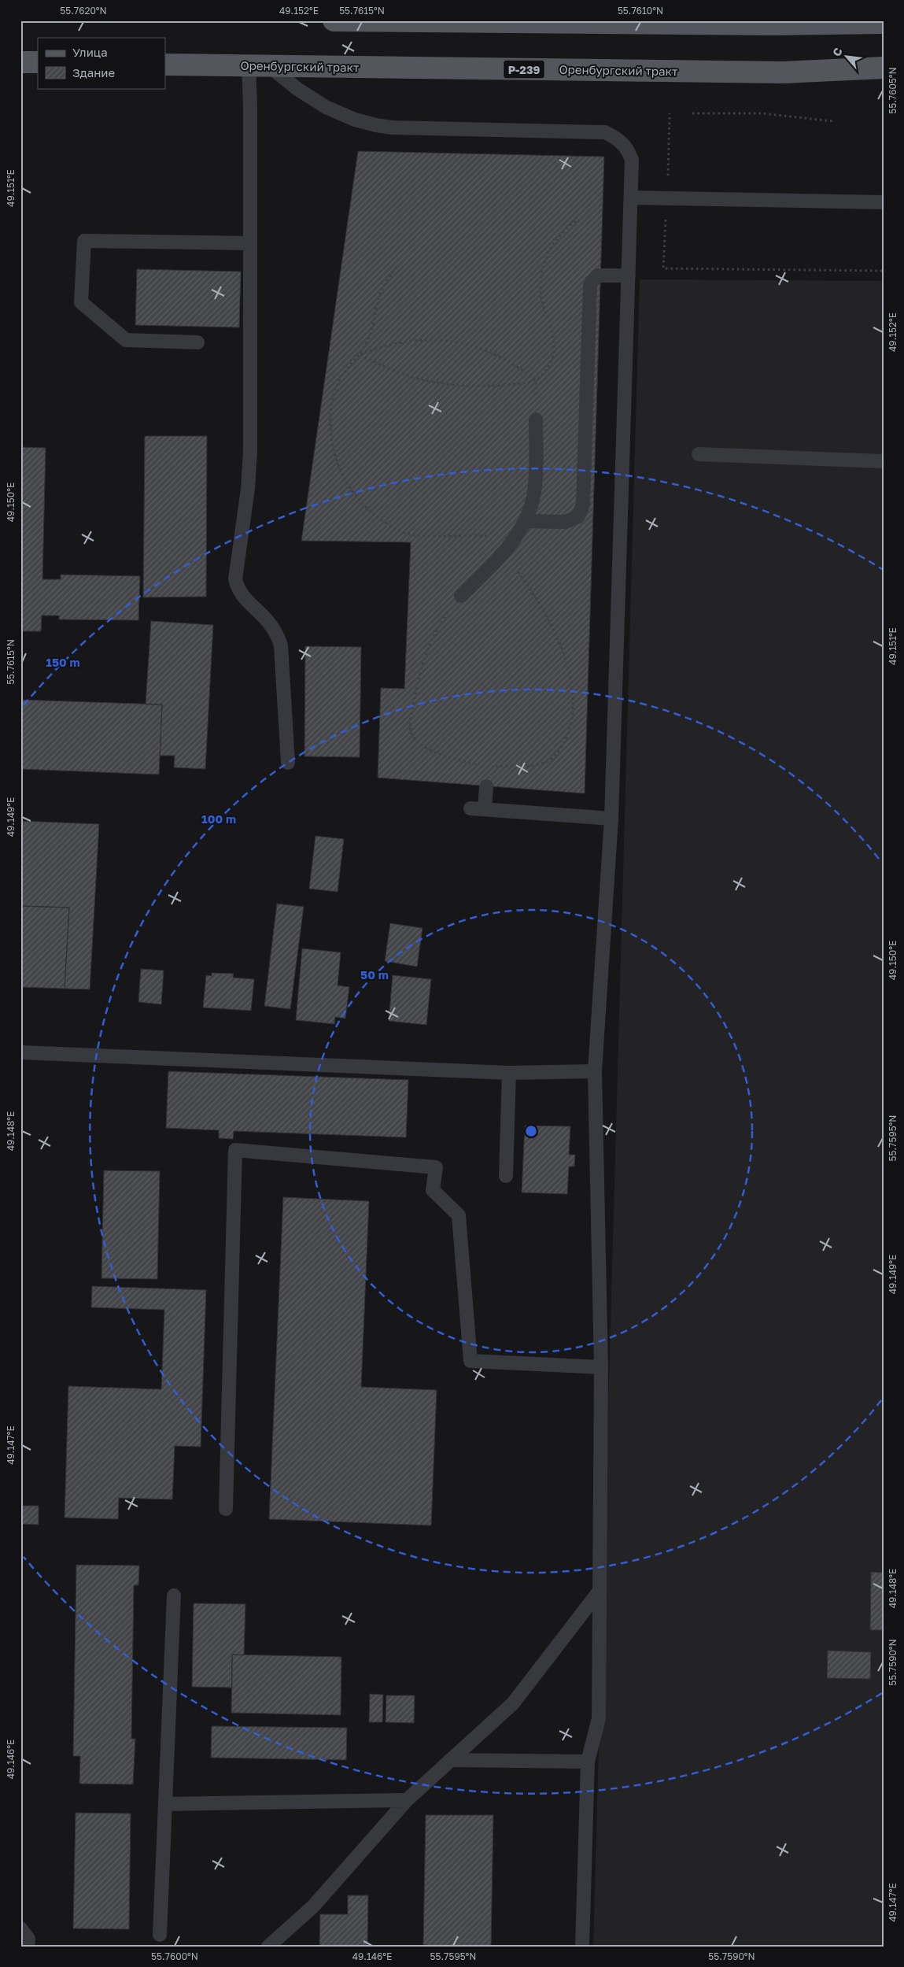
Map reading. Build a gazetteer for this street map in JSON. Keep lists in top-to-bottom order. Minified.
{"streets":{"main road":["Оренбургский тракт","Р-239"]},"legend":["Улица","Здание"],"north":"top left","coordinates":["55.7620°N","49.152°E","55.7615°N","55.7610°N","55.7605°N","49.151°E","49.150°E","49.149°E","49.148°E","55.7595°N","49.147°E","55.7590°N","49.146°E","55.7600°N"],"rings":["150 m","100 m","50 m"]}
